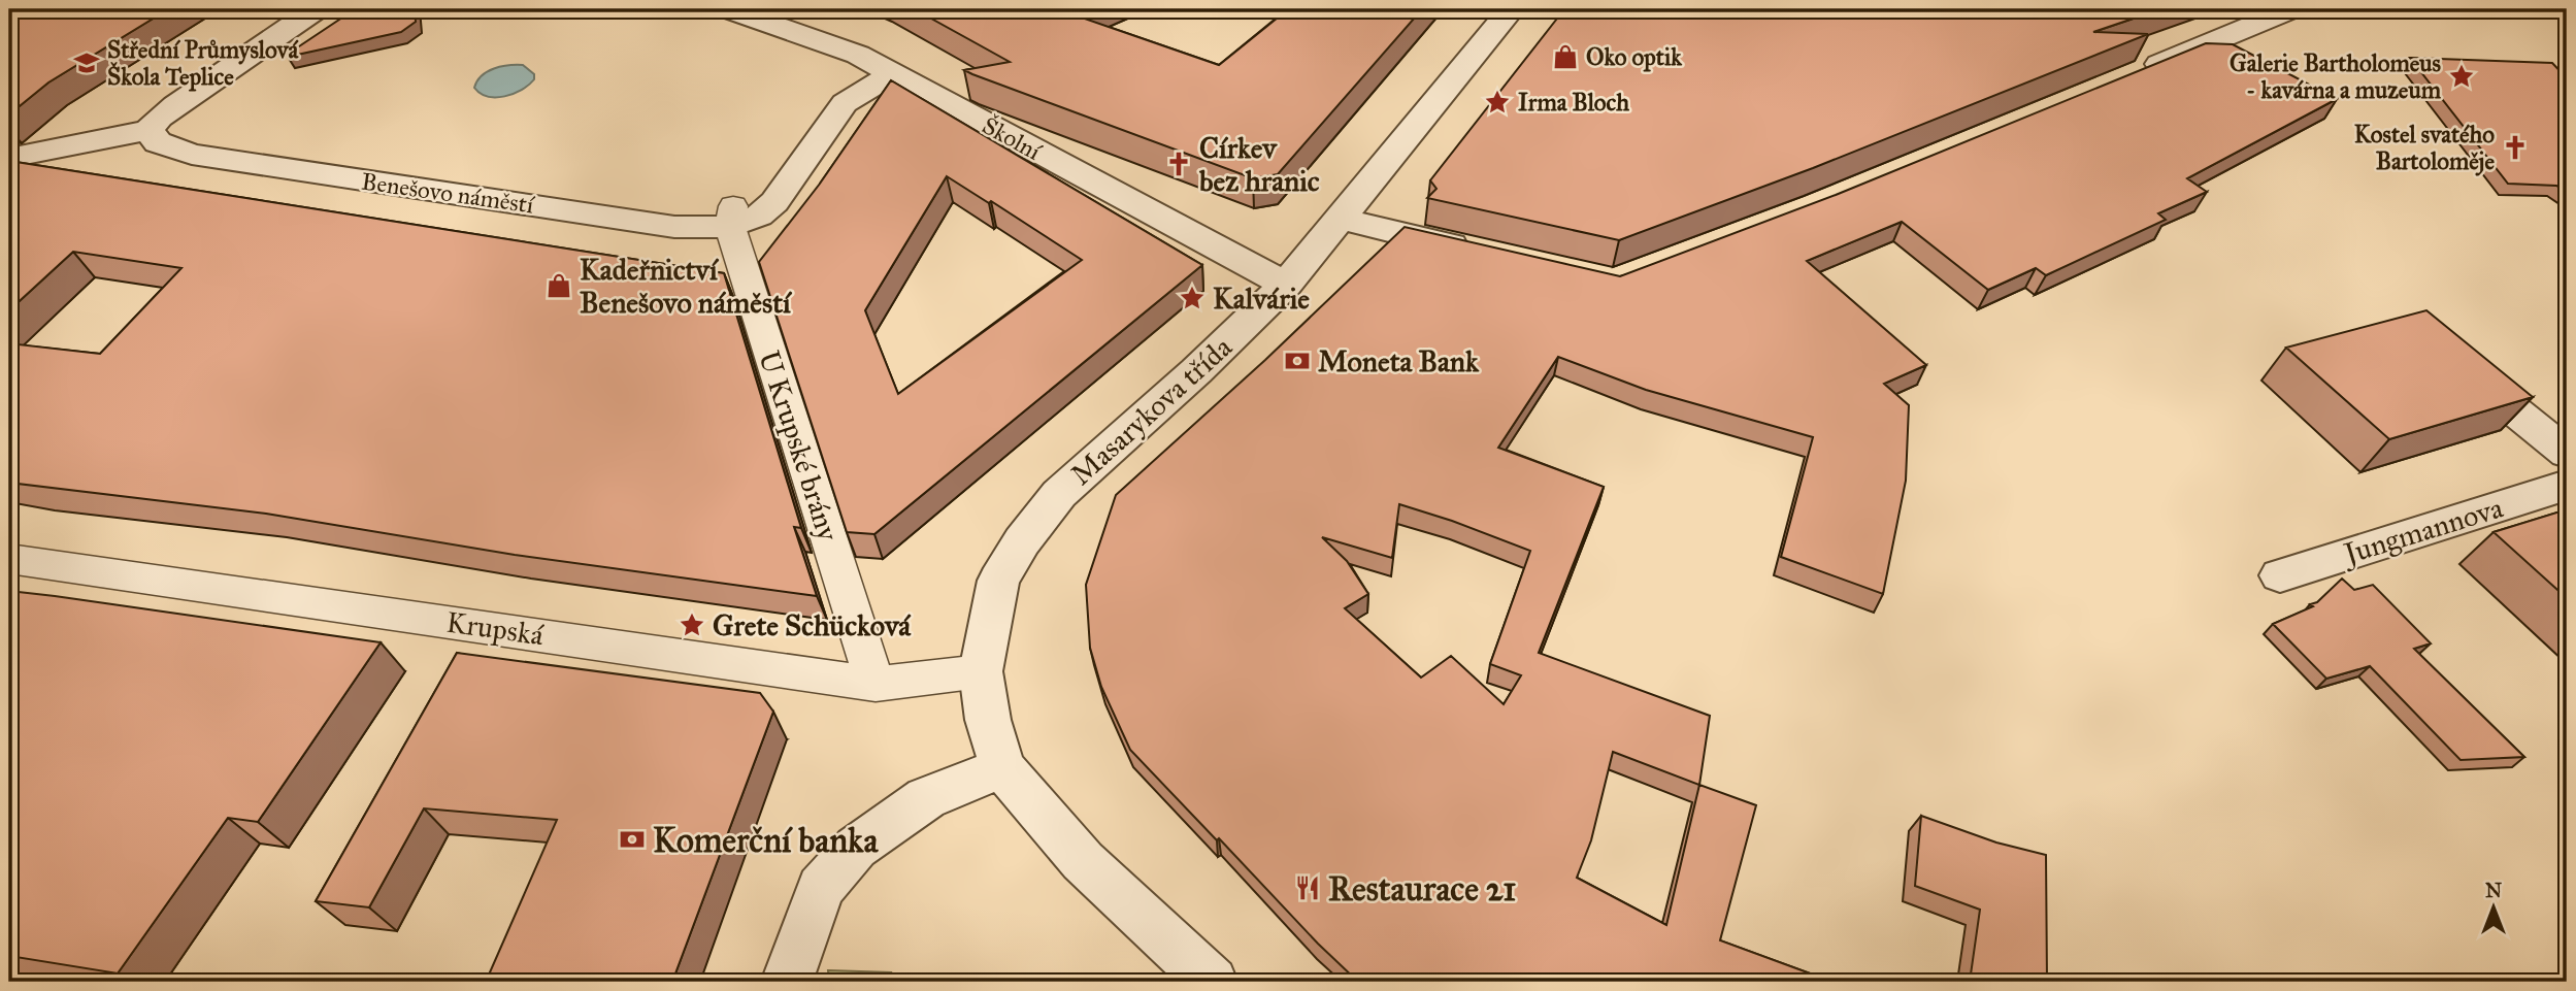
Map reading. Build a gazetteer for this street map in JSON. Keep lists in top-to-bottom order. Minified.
{"streets":{"street":["Školní","Benešovo náměstí","Masarykova třída","U Krupské brány","Jungmannova","Krupská"]},"crossings":[["Školní","Benešovo náměstí"],["Školní","Masarykova třída"],["Benešovo náměstí","U Krupské brány"],["Masarykova třída","Krupská"],["U Krupské brány","Krupská"]],"places":{"shop":["Oko optik","Kadeřnictví Benešovo náměstí"],"school or university":["Střední Průmyslová Škola Teplice"],"place":["Galerie Bartholomeus - kavárna a muzeum","Irma Bloch","Kalvárie","Grete Schücková"],"church":["Kostel svatého Bartoloměje","Církev bez hranic"],"bank":["Moneta Bank","Komerční banka"],"restaurant":["Restaurace 21"]},"north":"top"}
